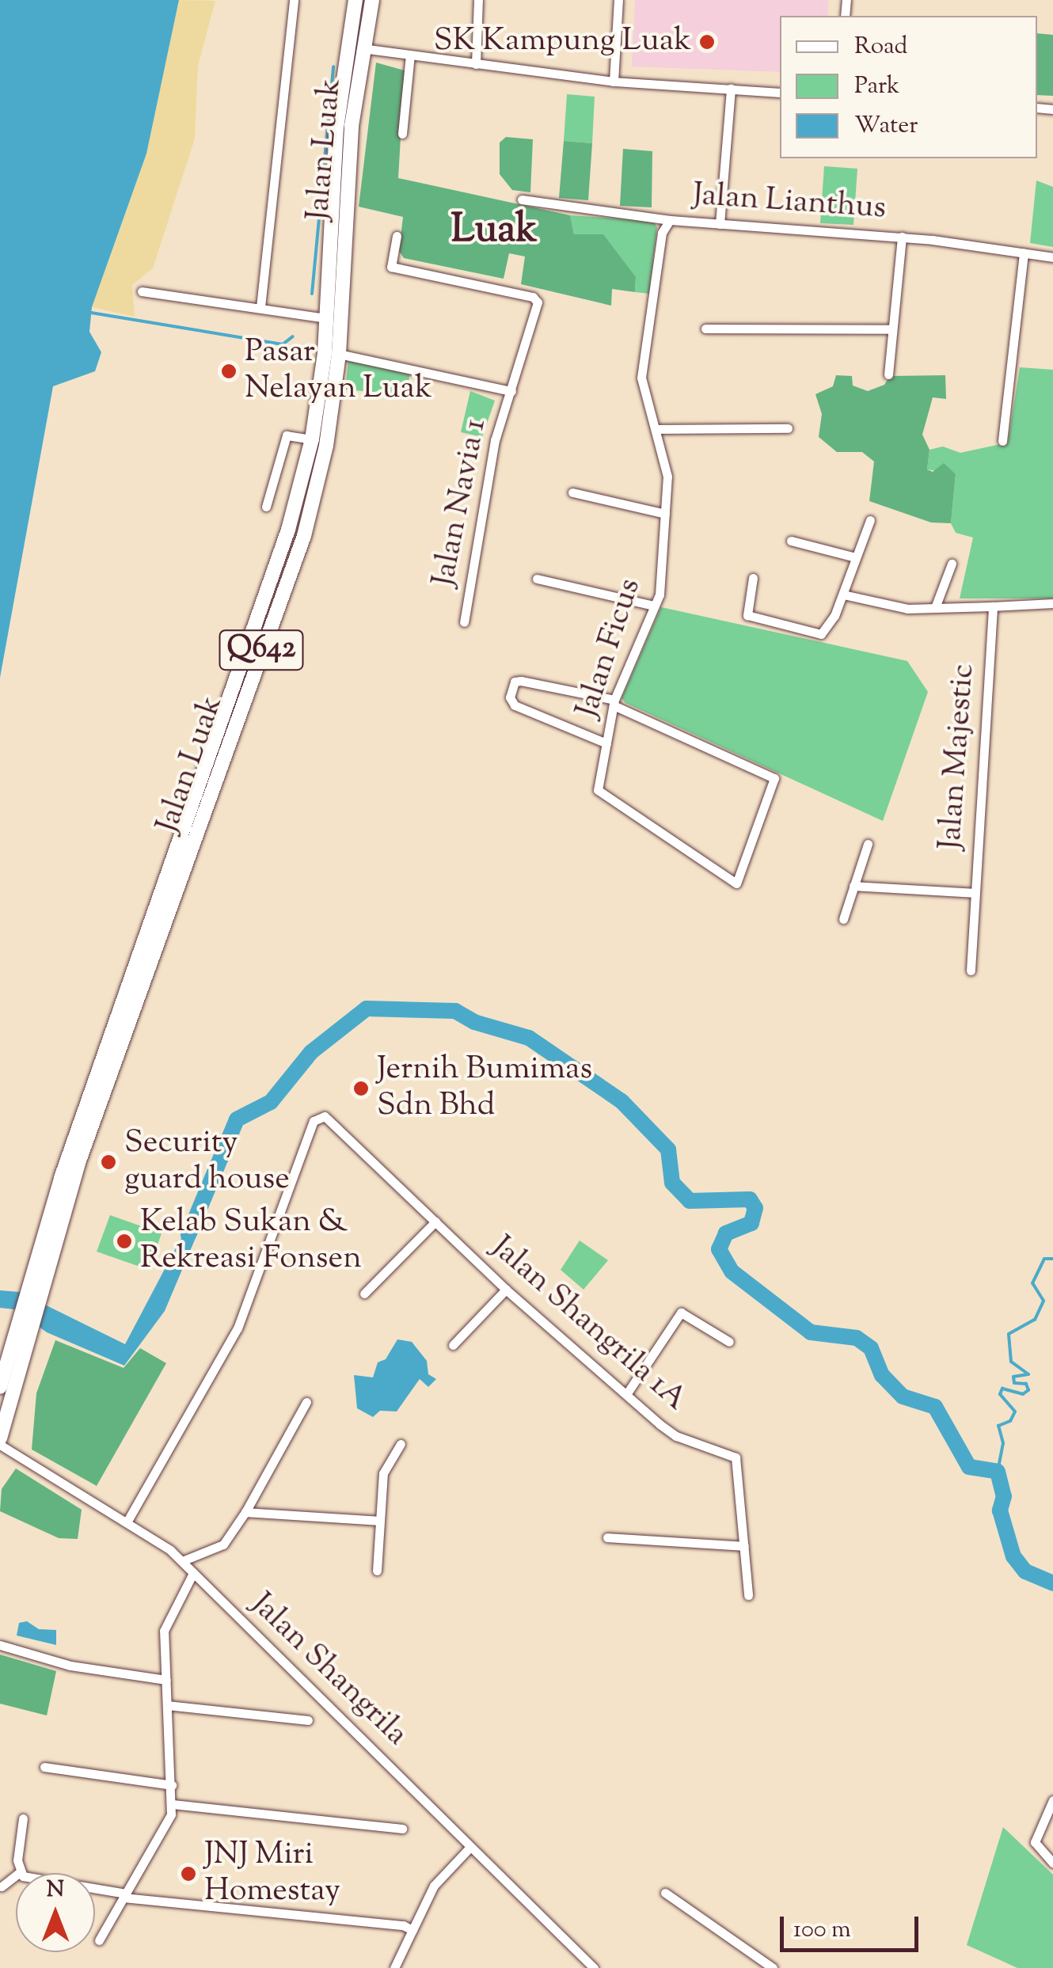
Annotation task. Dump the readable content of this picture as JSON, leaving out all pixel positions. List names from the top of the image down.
{
  "streets": {
    "main road": ["Jalan Luak", "Q642"],
    "street": [
      "Jalan Lianthus",
      "Jalan Navia 1",
      "Jalan Ficus",
      "Jalan Majestic",
      "Jalan Shangrila 1A",
      "Jalan Shangrila"
    ]
  },
  "crossings": [
    ["Jalan Lianthus", "Jalan Ficus"],
    ["Jalan Shangrila 1A", "Jalan Shangrila"]
  ],
  "districts": ["Luak"],
  "places": [
    "SK Kampung Luak",
    "Pasar Nelayan Luak",
    "Jernih Bumimas Sdn Bhd",
    "Security guard house",
    "Kelab Sukan & Rekreasi Fonsen",
    "JNJ Miri Homestay"
  ],
  "legend": ["Road", "Park", "Water"],
  "scale_bar": "100 m",
  "north": "top"
}
